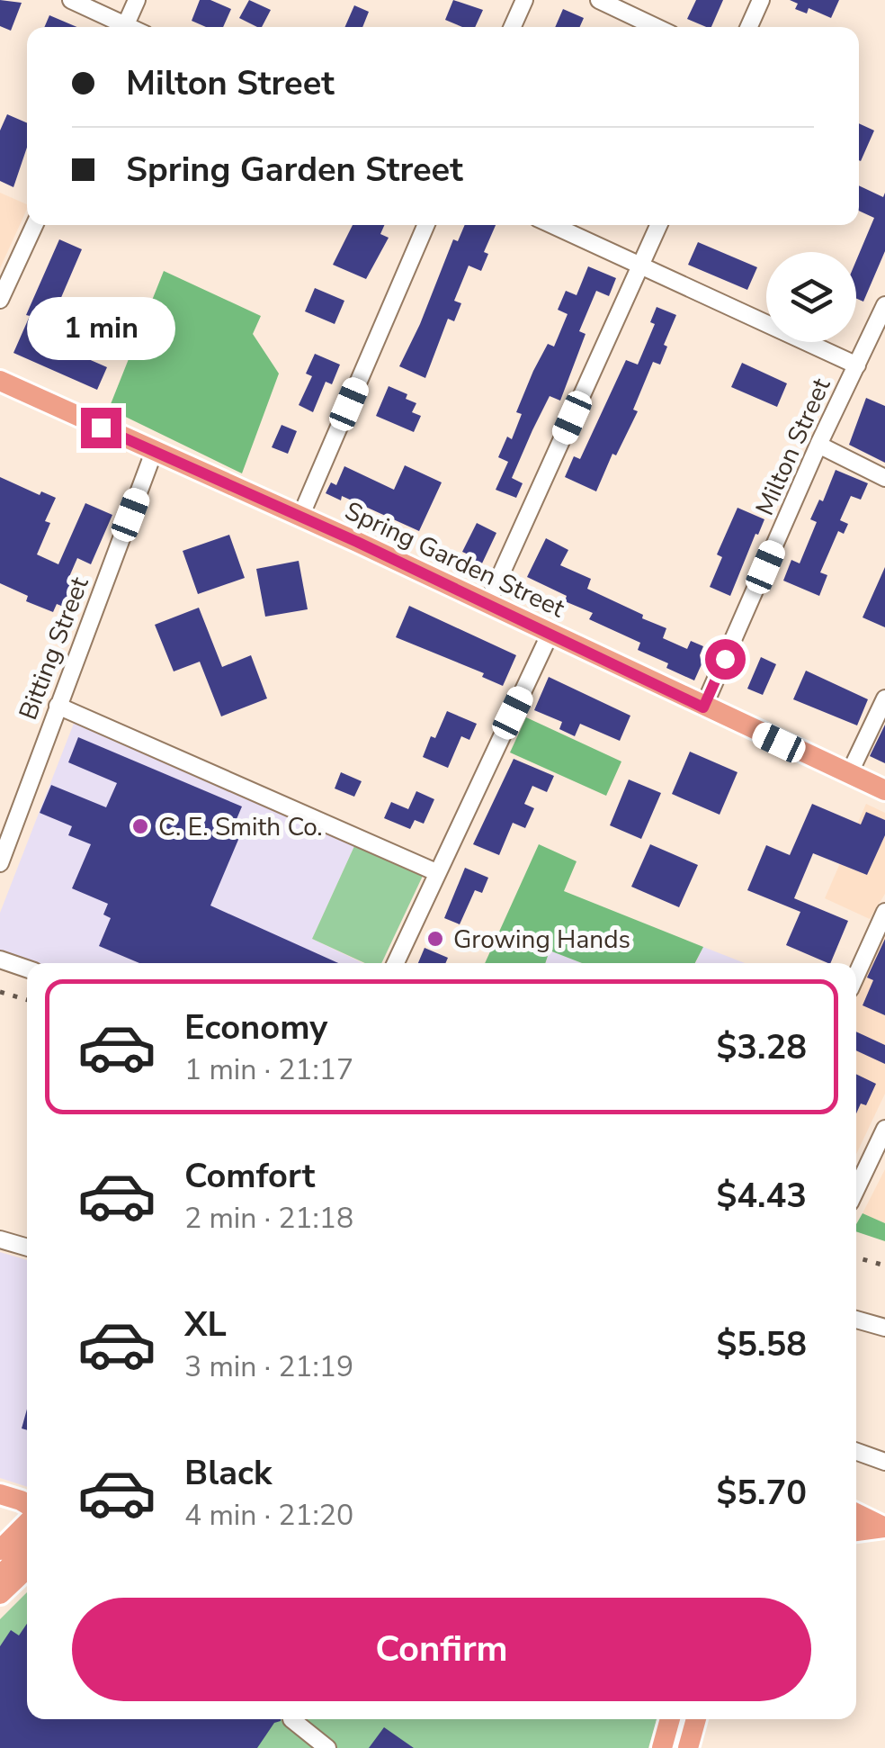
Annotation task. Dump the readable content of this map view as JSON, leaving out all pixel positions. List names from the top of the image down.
{
  "streets": {
    "main road": ["Spring Garden Street"],
    "street": ["Milton Street", "Bitting Street"]
  },
  "crossings": [
    ["Milton Street", "Spring Garden Street"],
    ["Spring Garden Street", "Bitting Street"]
  ],
  "places": ["C. E. Smith Co.", "Growing Hands"],
  "page": {
    "banner": ["Milton Street", "Spring Garden Street"],
    "bubble": "1 min",
    "list": [
      {
        "name": "Economy",
        "note": "1 min · 21:17",
        "value": "$3.28"
      },
      {
        "name": "Comfort",
        "note": "2 min · 21:18",
        "value": "$4.43"
      },
      {
        "name": "XL",
        "note": "3 min · 21:19",
        "value": "$5.58"
      },
      {
        "name": "Black",
        "note": "4 min · 21:20",
        "value": "$5.70"
      }
    ],
    "buttons": "Confirm"
  }
}
